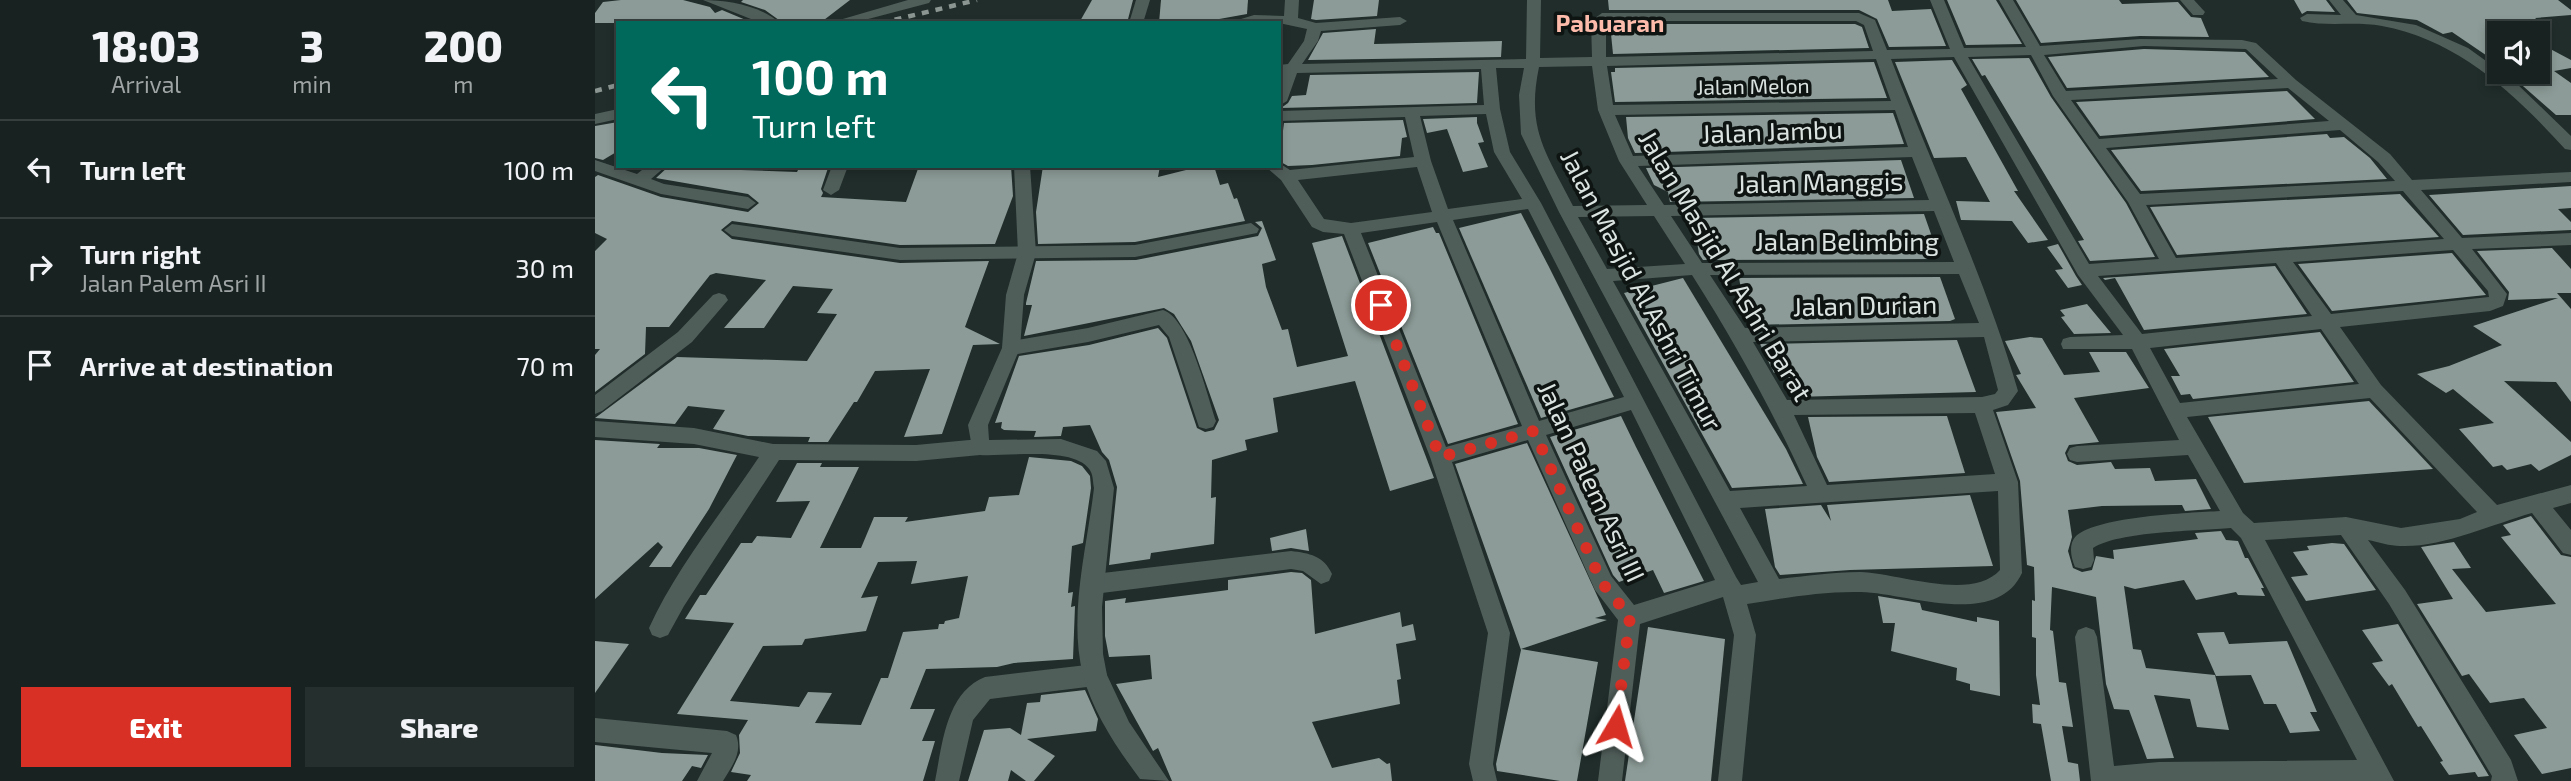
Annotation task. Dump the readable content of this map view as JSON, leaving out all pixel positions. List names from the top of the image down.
{
  "streets": {
    "street": [
      "Jalan Melon",
      "Jalan Jambu",
      "Jalan Manggis",
      "Jalan Belimbing",
      "Jalan Masjid Al Ashri Barat",
      "Jalan Masjid Al Ashri Timur",
      "Jalan Durian",
      "Jalan Palem Asri III"
    ]
  },
  "crossings": [
    ["Jalan Melon", "Jalan Masjid Al Ashri Barat"],
    ["Jalan Jambu", "Jalan Masjid Al Ashri Barat"],
    ["Jalan Manggis", "Jalan Masjid Al Ashri Barat"],
    ["Jalan Manggis", "Jalan Masjid Al Ashri Timur"],
    ["Jalan Belimbing", "Jalan Masjid Al Ashri Barat"],
    ["Jalan Belimbing", "Jalan Masjid Al Ashri Timur"],
    ["Jalan Masjid Al Ashri Barat", "Jalan Durian"]
  ],
  "districts": ["Pabuaran"],
  "page": {
    "eta": [
      "18:03",
      "Arrival",
      "3",
      "min",
      "200",
      "m"
    ],
    "turn": ["100 m", "Turn left"],
    "list": [
      {
        "name": "Turn left",
        "value": "100 m"
      },
      {
        "name": "Turn right",
        "note": "Jalan Palem Asri II",
        "value": "30 m"
      },
      {
        "name": "Arrive at destination",
        "value": "70 m"
      }
    ],
    "buttons": ["Exit", "Share"]
  }
}
